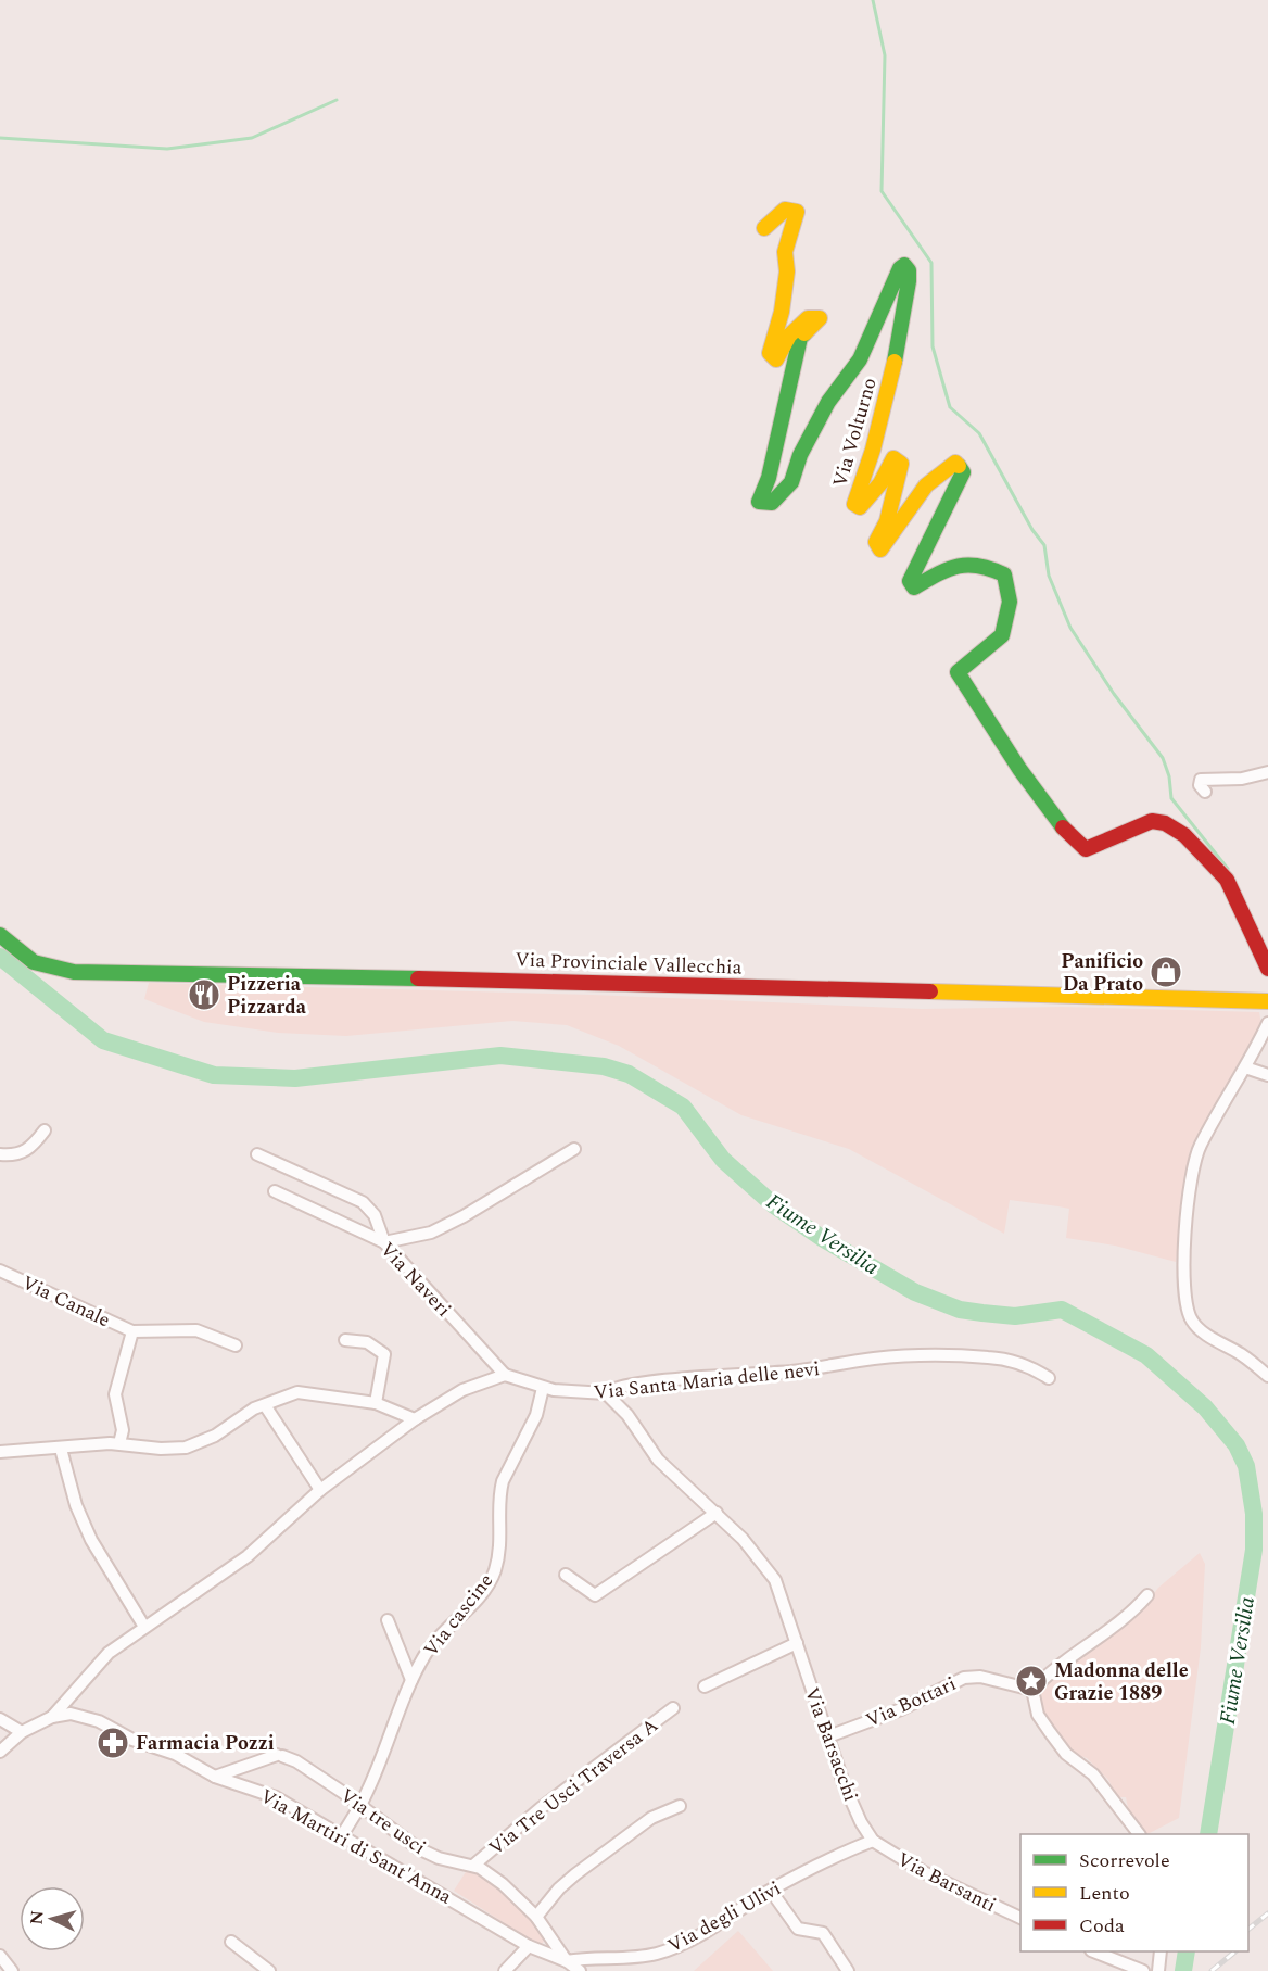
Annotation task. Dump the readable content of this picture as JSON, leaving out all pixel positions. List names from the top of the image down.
{
  "streets": {
    "street": [
      "Via Volturno",
      "Via Provinciale Vallecchia",
      "Via Naveri",
      "Via Canale",
      "Via Santa Maria delle nevi",
      "Via cascine",
      "Via Bottari",
      "Via Barsacchi",
      "Via Tre Usci Traversa A",
      "Via tre usci",
      "Via Martiri di Sant'Anna",
      "Via Barsanti",
      "Via degli Ulivi"
    ]
  },
  "crossings": [
    ["Via Naveri", "Via Santa Maria delle nevi"],
    ["Via Santa Maria delle nevi", "Via cascine"],
    ["Via Santa Maria delle nevi", "Via Barsacchi"],
    ["Via cascine", "Via tre usci"],
    ["Via cascine", "Via Martiri di Sant'Anna"],
    ["Via Bottari", "Via Barsacchi"],
    ["Via Barsacchi", "Via Barsanti"],
    ["Via Barsacchi", "Via degli Ulivi"],
    ["Via Tre Usci Traversa A", "Via tre usci"],
    ["Via tre usci", "Via Martiri di Sant'Anna"],
    ["Via tre usci", "Via degli Ulivi"],
    ["Via Martiri di Sant'Anna", "Via degli Ulivi"],
    ["Via Barsanti", "Via degli Ulivi"]
  ],
  "water": ["Fiume Versilia"],
  "places": {
    "shop": ["Panificio Da Prato"],
    "restaurant": ["Pizzeria Pizzarda"],
    "place": ["Madonna delle Grazie 1889"],
    "pharmacy": ["Farmacia Pozzi"]
  },
  "legend": ["Scorrevole", "Lento", "Coda"],
  "north": "left"
}
